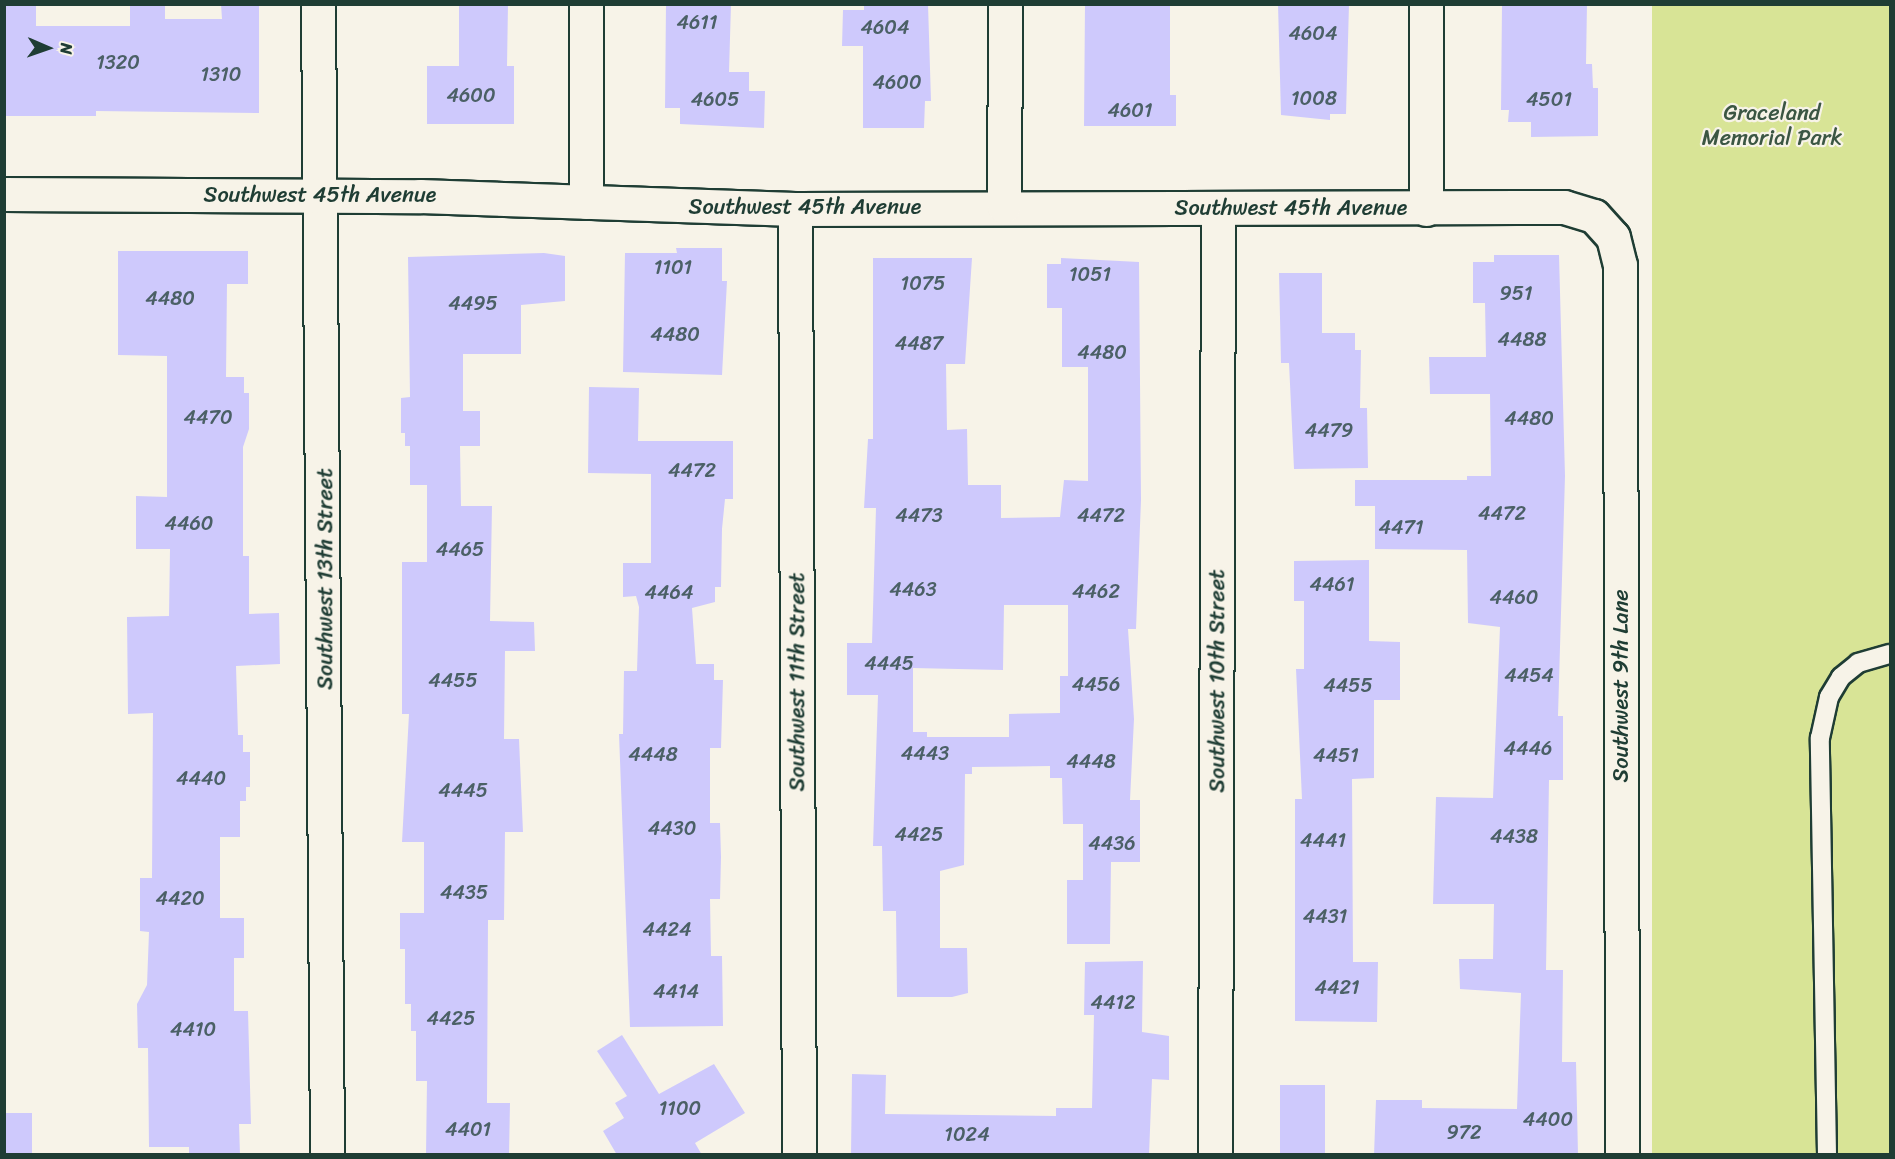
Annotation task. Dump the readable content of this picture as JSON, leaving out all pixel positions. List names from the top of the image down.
{
  "streets": {
    "street": [
      "Southwest 45th Avenue",
      "Southwest 13th Street",
      "Southwest 10th Street",
      "Southwest 11th Street",
      "Southwest 9th Lane"
    ]
  },
  "crossings": [
    ["Southwest 45th Avenue", "Southwest 13th Street"],
    ["Southwest 45th Avenue", "Southwest 10th Street"],
    ["Southwest 45th Avenue", "Southwest 11th Street"],
    ["Southwest 45th Avenue", "Southwest 9th Lane"]
  ],
  "parks": ["Graceland Memorial Park"],
  "house_numbers": [
    "4611",
    "4604",
    "4604",
    "1320",
    "1310",
    "4600",
    "4600",
    "1008",
    "4605",
    "4501",
    "4601",
    "1101",
    "1051",
    "1075",
    "951",
    "4480",
    "4495",
    "4480",
    "4488",
    "4487",
    "4480",
    "4470",
    "4480",
    "4479",
    "4472",
    "4472",
    "4473",
    "4472",
    "4460",
    "4471",
    "4465",
    "4461",
    "4463",
    "4462",
    "4464",
    "4460",
    "4445",
    "4454",
    "4455",
    "4456",
    "4455",
    "4446",
    "4443",
    "4448",
    "4451",
    "4448",
    "4440",
    "4445",
    "4430",
    "4425",
    "4438",
    "4441",
    "4436",
    "4435",
    "4420",
    "4431",
    "4424",
    "4421",
    "4414",
    "4412",
    "4425",
    "4410",
    "1100",
    "4400",
    "4401",
    "972",
    "1024"
  ],
  "north": "right"
}
